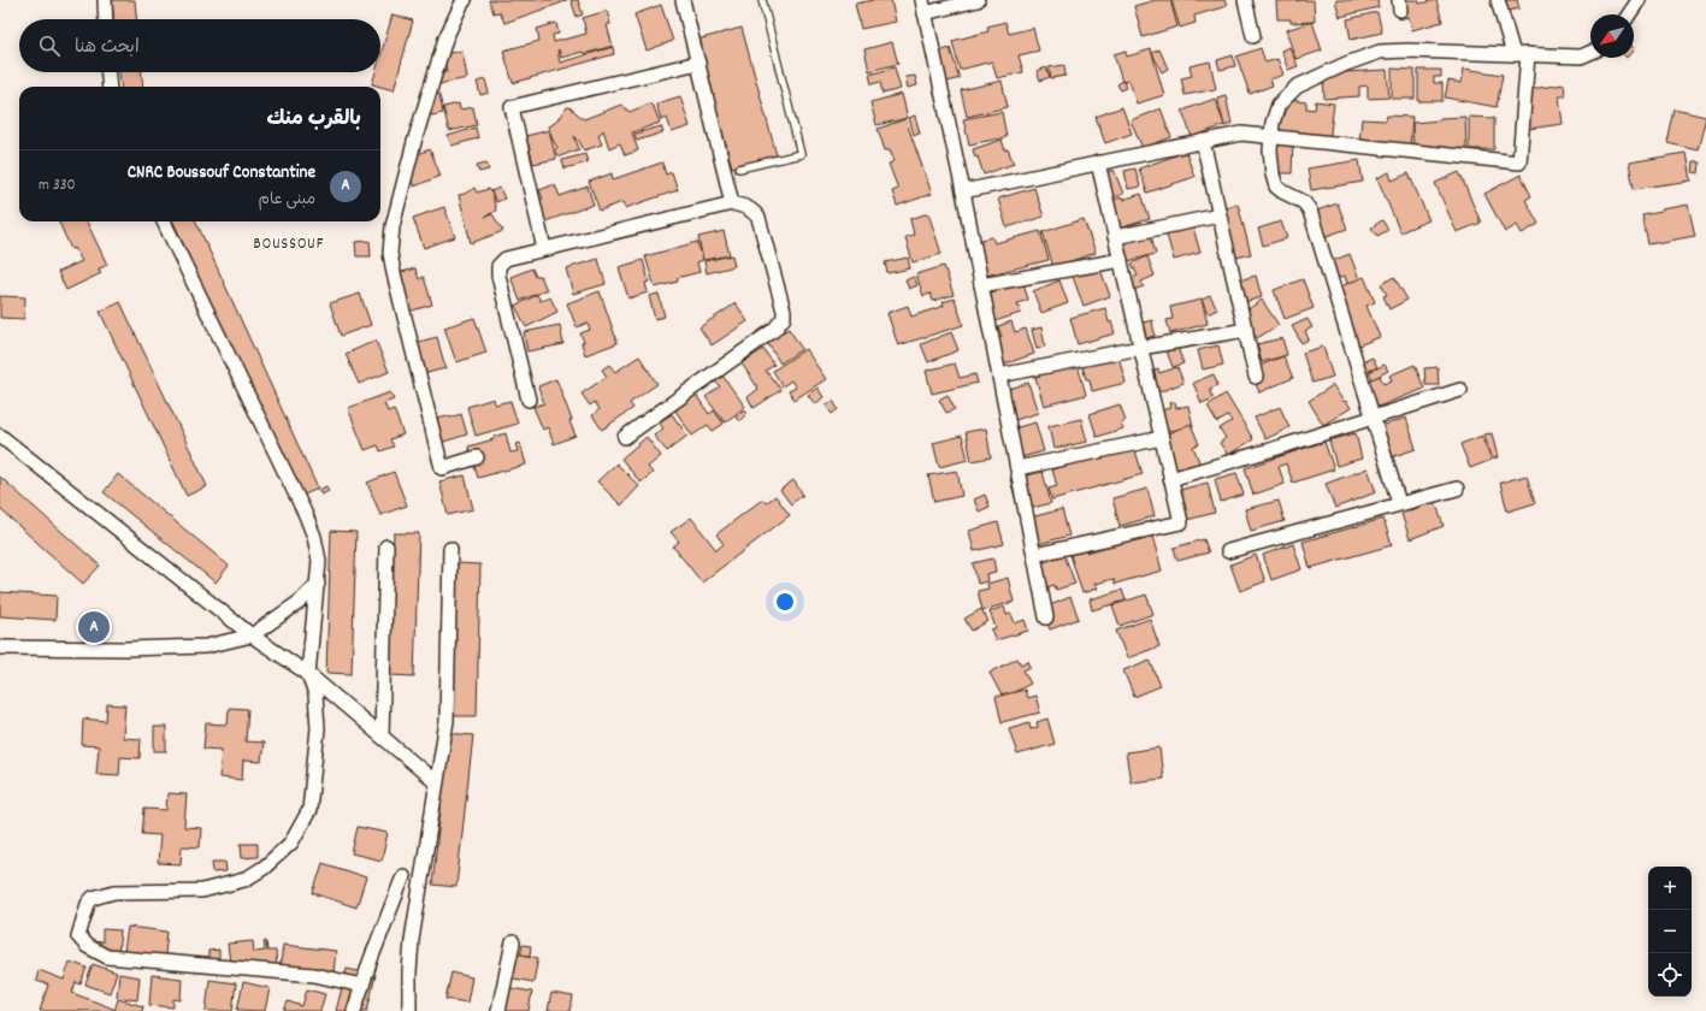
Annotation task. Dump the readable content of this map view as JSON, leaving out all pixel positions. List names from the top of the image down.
{
  "districts": ["BOUSSOUF"],
  "north": "bottom left",
  "page": {
    "search": "ابحث هنا",
    "heading": "بالقرب منك",
    "list": [
      {
        "mark": "A",
        "name": "CNRC Boussouf Constantine",
        "note": "مبنى عام",
        "value": "330 m"
      }
    ],
    "pins": "A",
    "map_buttons": ["+", "−"]
  }
}
